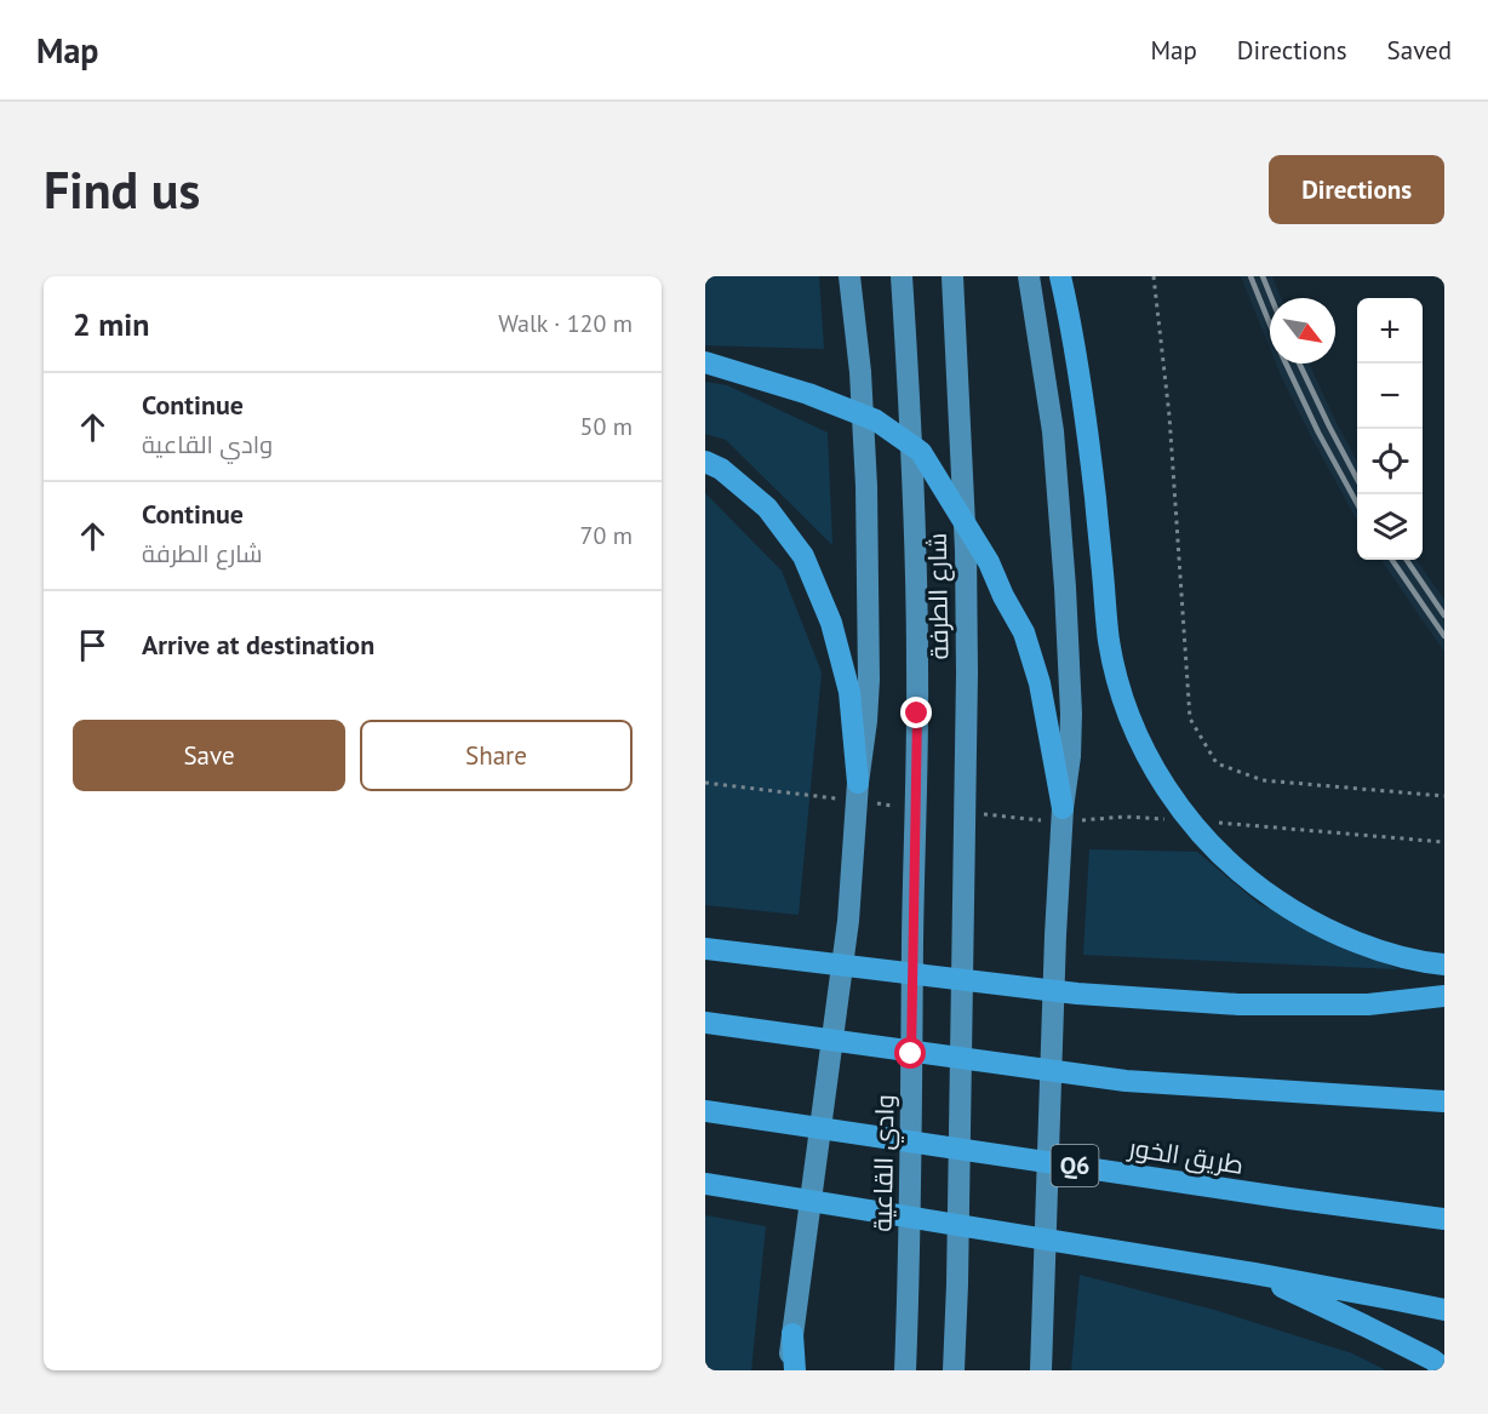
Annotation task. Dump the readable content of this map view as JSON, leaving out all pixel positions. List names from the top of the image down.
{
  "streets": {
    "highway": ["طريق الخور", "Q6"],
    "main road": ["شارع الطرفة", "وادي القاعية"]
  },
  "crossings": [
    ["شارع الطرفة", "وادي القاعية"]
  ],
  "north": "bottom right",
  "page": {
    "header": "Map",
    "nav": ["Map", "Directions", "Saved"],
    "buttons": [
      "Directions",
      ["Save", "Share"]
    ],
    "title": "Find us",
    "heading": ["2 min", "Walk · 120 m"],
    "map_buttons": ["+", "−"],
    "list": [
      ["Continue", "وادي القاعية", "50 m"],
      ["Continue", "شارع الطرفة", "70 m"],
      "Arrive at destination"
    ]
  }
}
